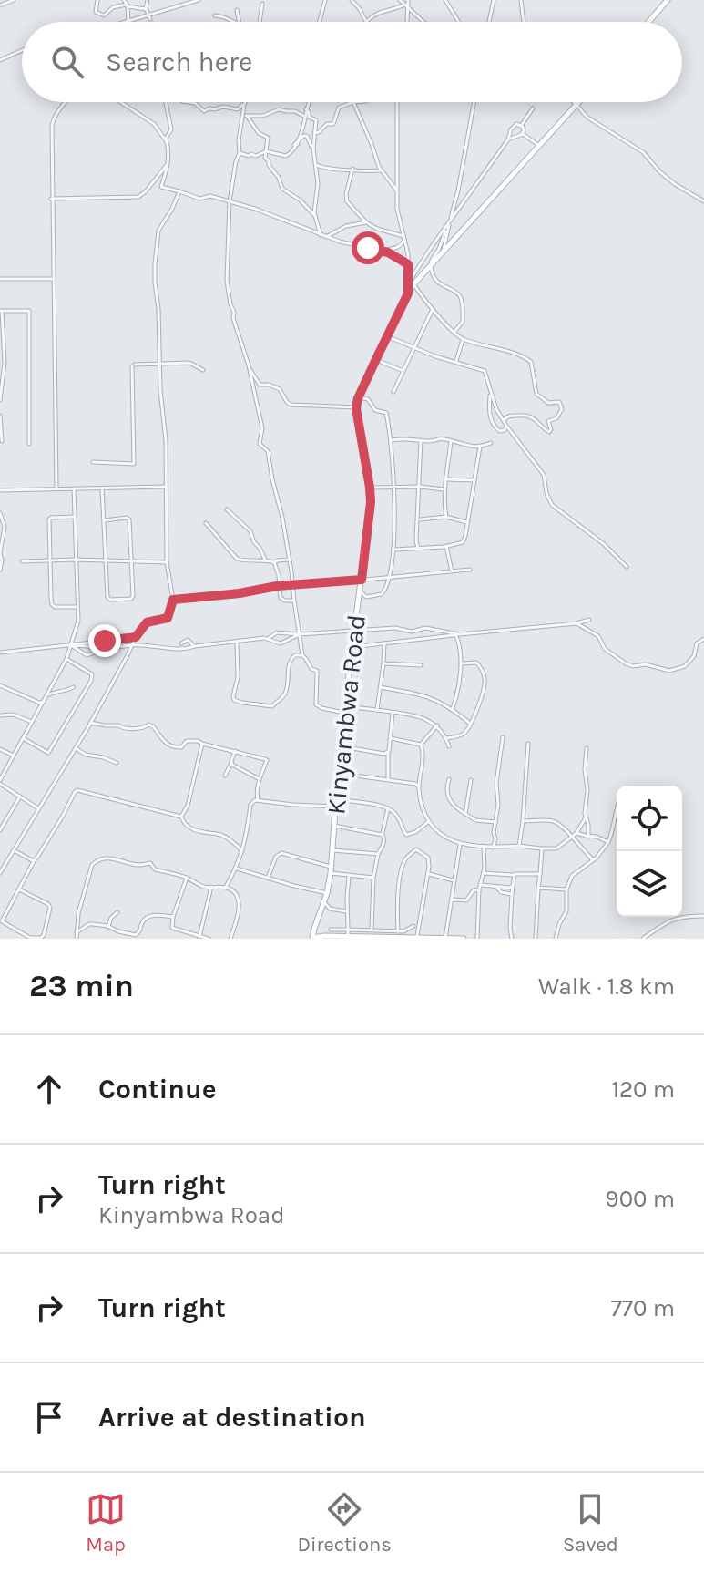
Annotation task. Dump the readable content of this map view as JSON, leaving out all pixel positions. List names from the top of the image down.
{
  "streets": {
    "street": ["Kinyambwa Road"]
  },
  "page": {
    "search": "Search here",
    "heading": ["23 min", "Walk · 1.8 km"],
    "list": [
      ["Continue", "120 m"],
      ["Turn right", "Kinyambwa Road", "900 m"],
      ["Turn right", "770 m"],
      "Arrive at destination"
    ],
    "nav": ["Map", "Directions", "Saved"]
  }
}
